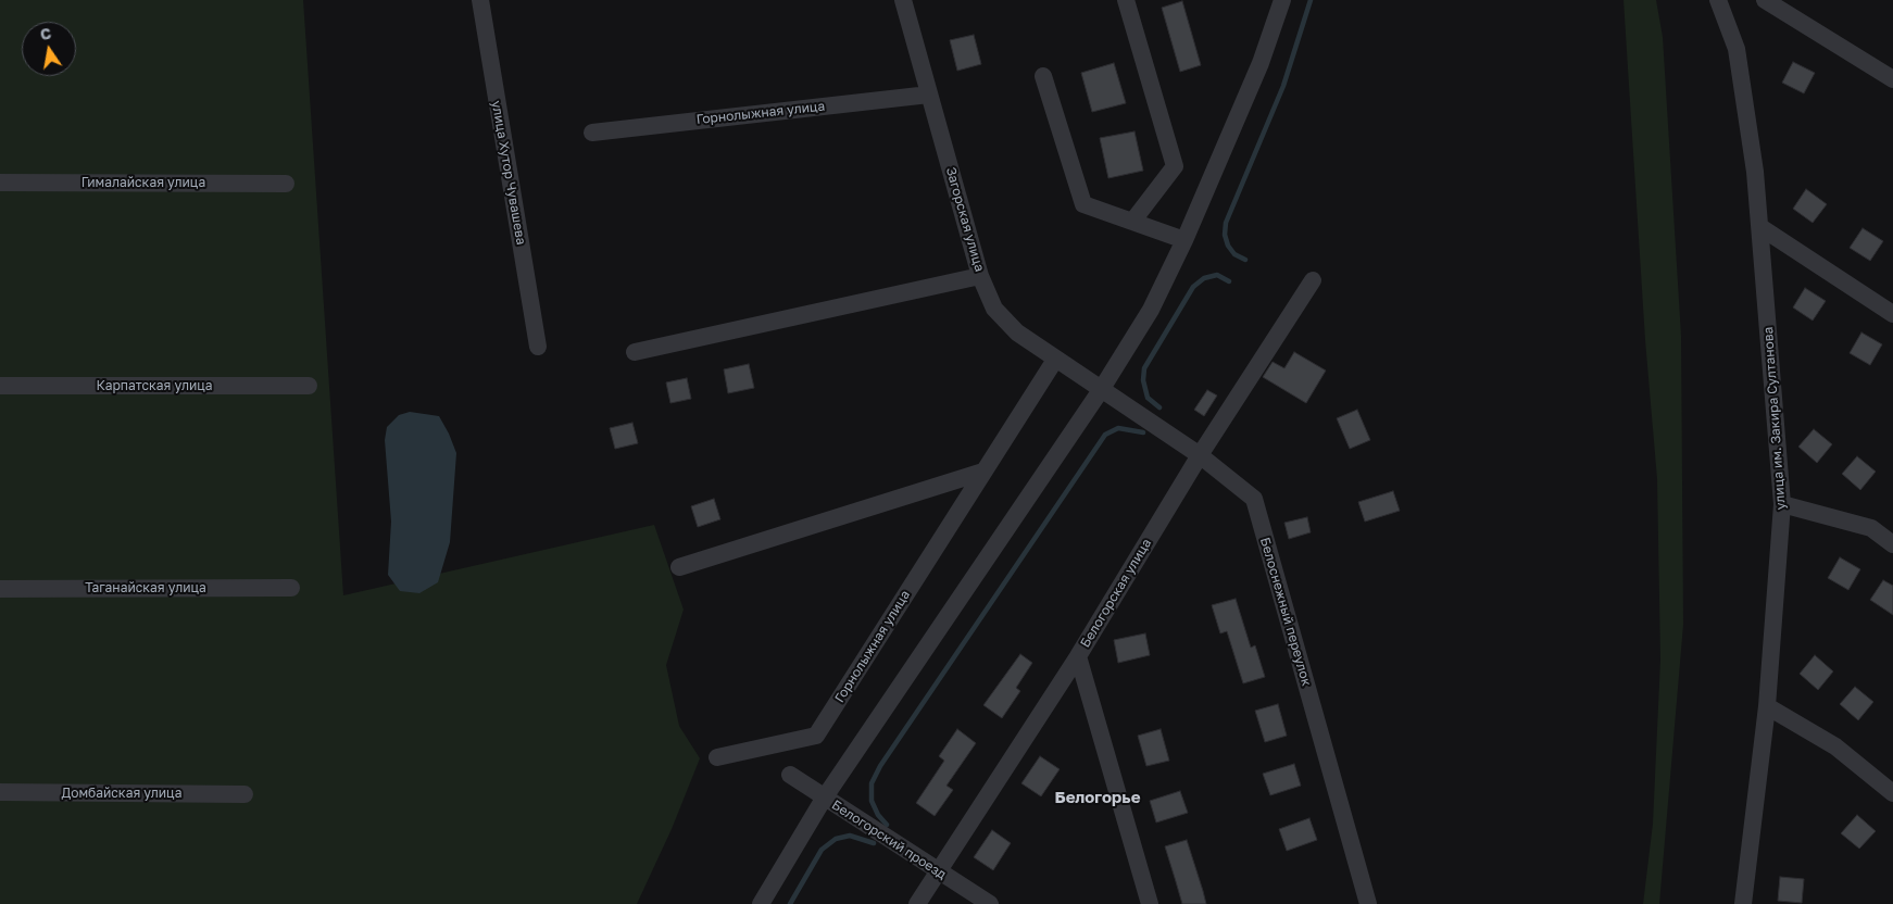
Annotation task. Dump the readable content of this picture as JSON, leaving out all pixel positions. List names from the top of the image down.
{
  "streets": {
    "street": [
      "Горнолыжная улица",
      "улица Хутор Чувашева",
      "Гималайская улица",
      "Загорская улица",
      "Карпатская улица",
      "улица им. Закира Султанова",
      "Таганайская улица",
      "Белогорская улица",
      "Белоснежный переулок",
      "Домбайская улица",
      "Белогорский проезд"
    ]
  },
  "crossings": [
    ["Горнолыжная улица", "Загорская улица"],
    ["Загорская улица", "Белоснежный переулок"],
    ["Белогорская улица", "Белоснежный переулок"],
    ["Белогорская улица", "Белогорский проезд"]
  ],
  "districts": ["Белогорье"],
  "north": "top"
}
